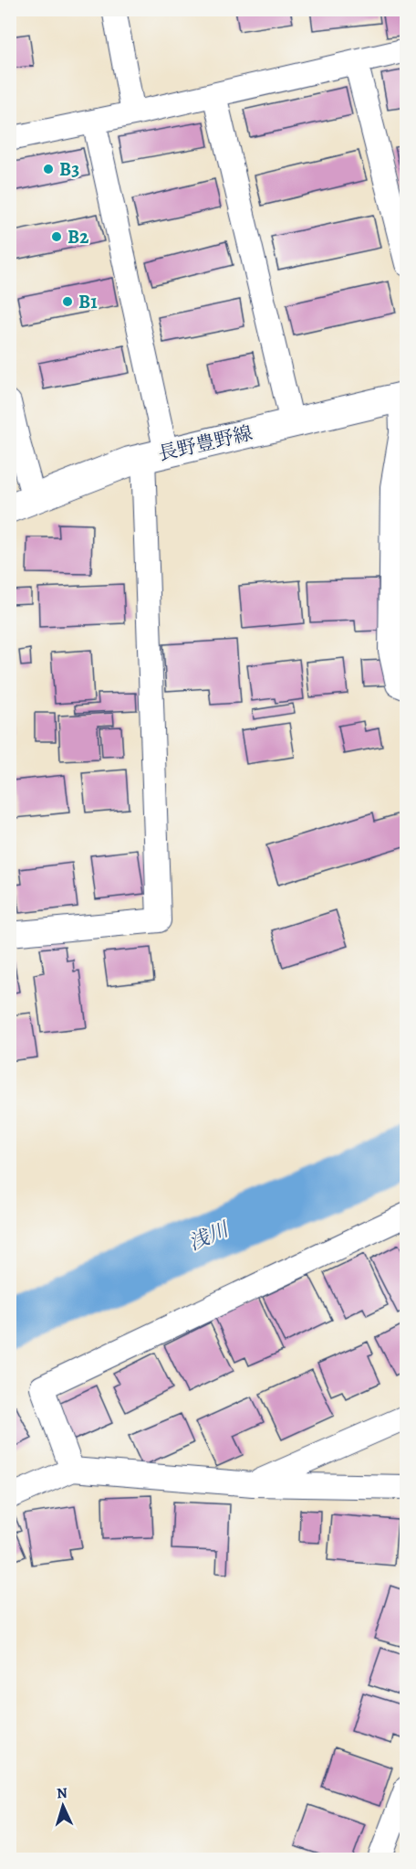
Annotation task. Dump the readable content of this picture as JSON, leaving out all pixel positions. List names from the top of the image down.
{
  "streets": {
    "street": ["長野豊野線"]
  },
  "water": ["浅川"],
  "places": ["B3", "B2", "B1"],
  "north": "top"
}
